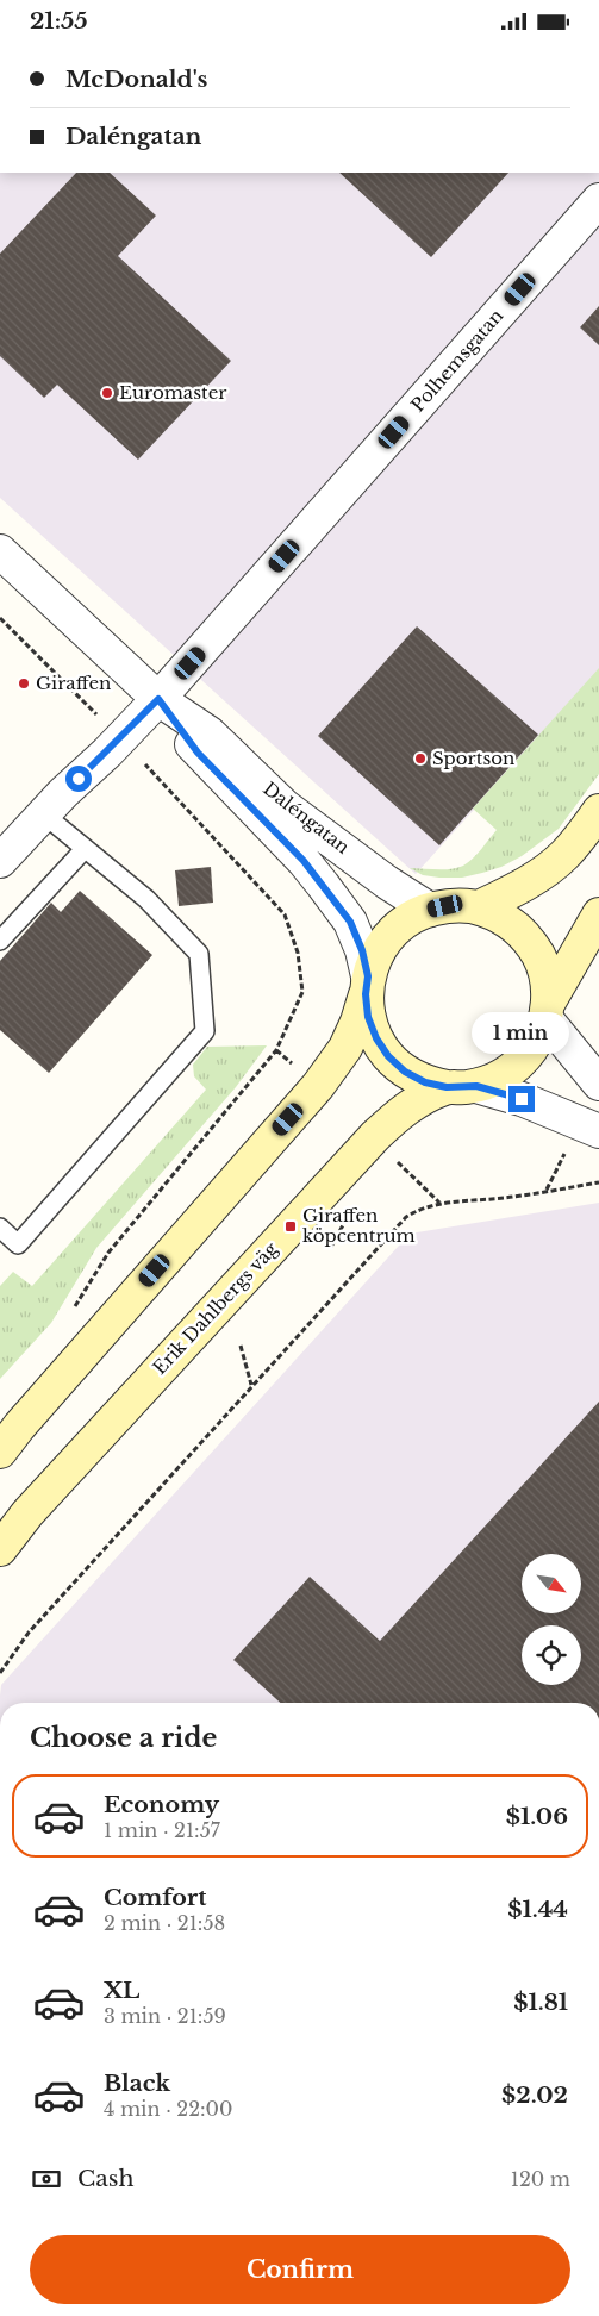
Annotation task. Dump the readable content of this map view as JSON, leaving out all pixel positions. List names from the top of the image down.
{
  "streets": {
    "main road": ["Erik Dahlbergs väg"],
    "street": ["Polhemsgatan", "Daléngatan"]
  },
  "crossings": [
    ["Polhemsgatan", "Daléngatan"],
    ["Daléngatan", "Erik Dahlbergs väg"]
  ],
  "places": {
    "other": ["Euromaster", "Giraffen", "Sportson"],
    "transit": ["Giraffen köpcentrum"]
  },
  "north": "bottom right",
  "page": {
    "status": "21:55",
    "banner": ["McDonald's", "Daléngatan"],
    "bubble": "1 min",
    "heading": "Choose a ride",
    "list": [
      {
        "name": "Economy",
        "note": "1 min · 21:57",
        "value": "$1.06"
      },
      {
        "name": "Comfort",
        "note": "2 min · 21:58",
        "value": "$1.44"
      },
      {
        "name": "XL",
        "note": "3 min · 21:59",
        "value": "$1.81"
      },
      {
        "name": "Black",
        "note": "4 min · 22:00",
        "value": "$2.02"
      }
    ],
    "pay": ["Cash", "120 m"],
    "buttons": "Confirm"
  }
}
